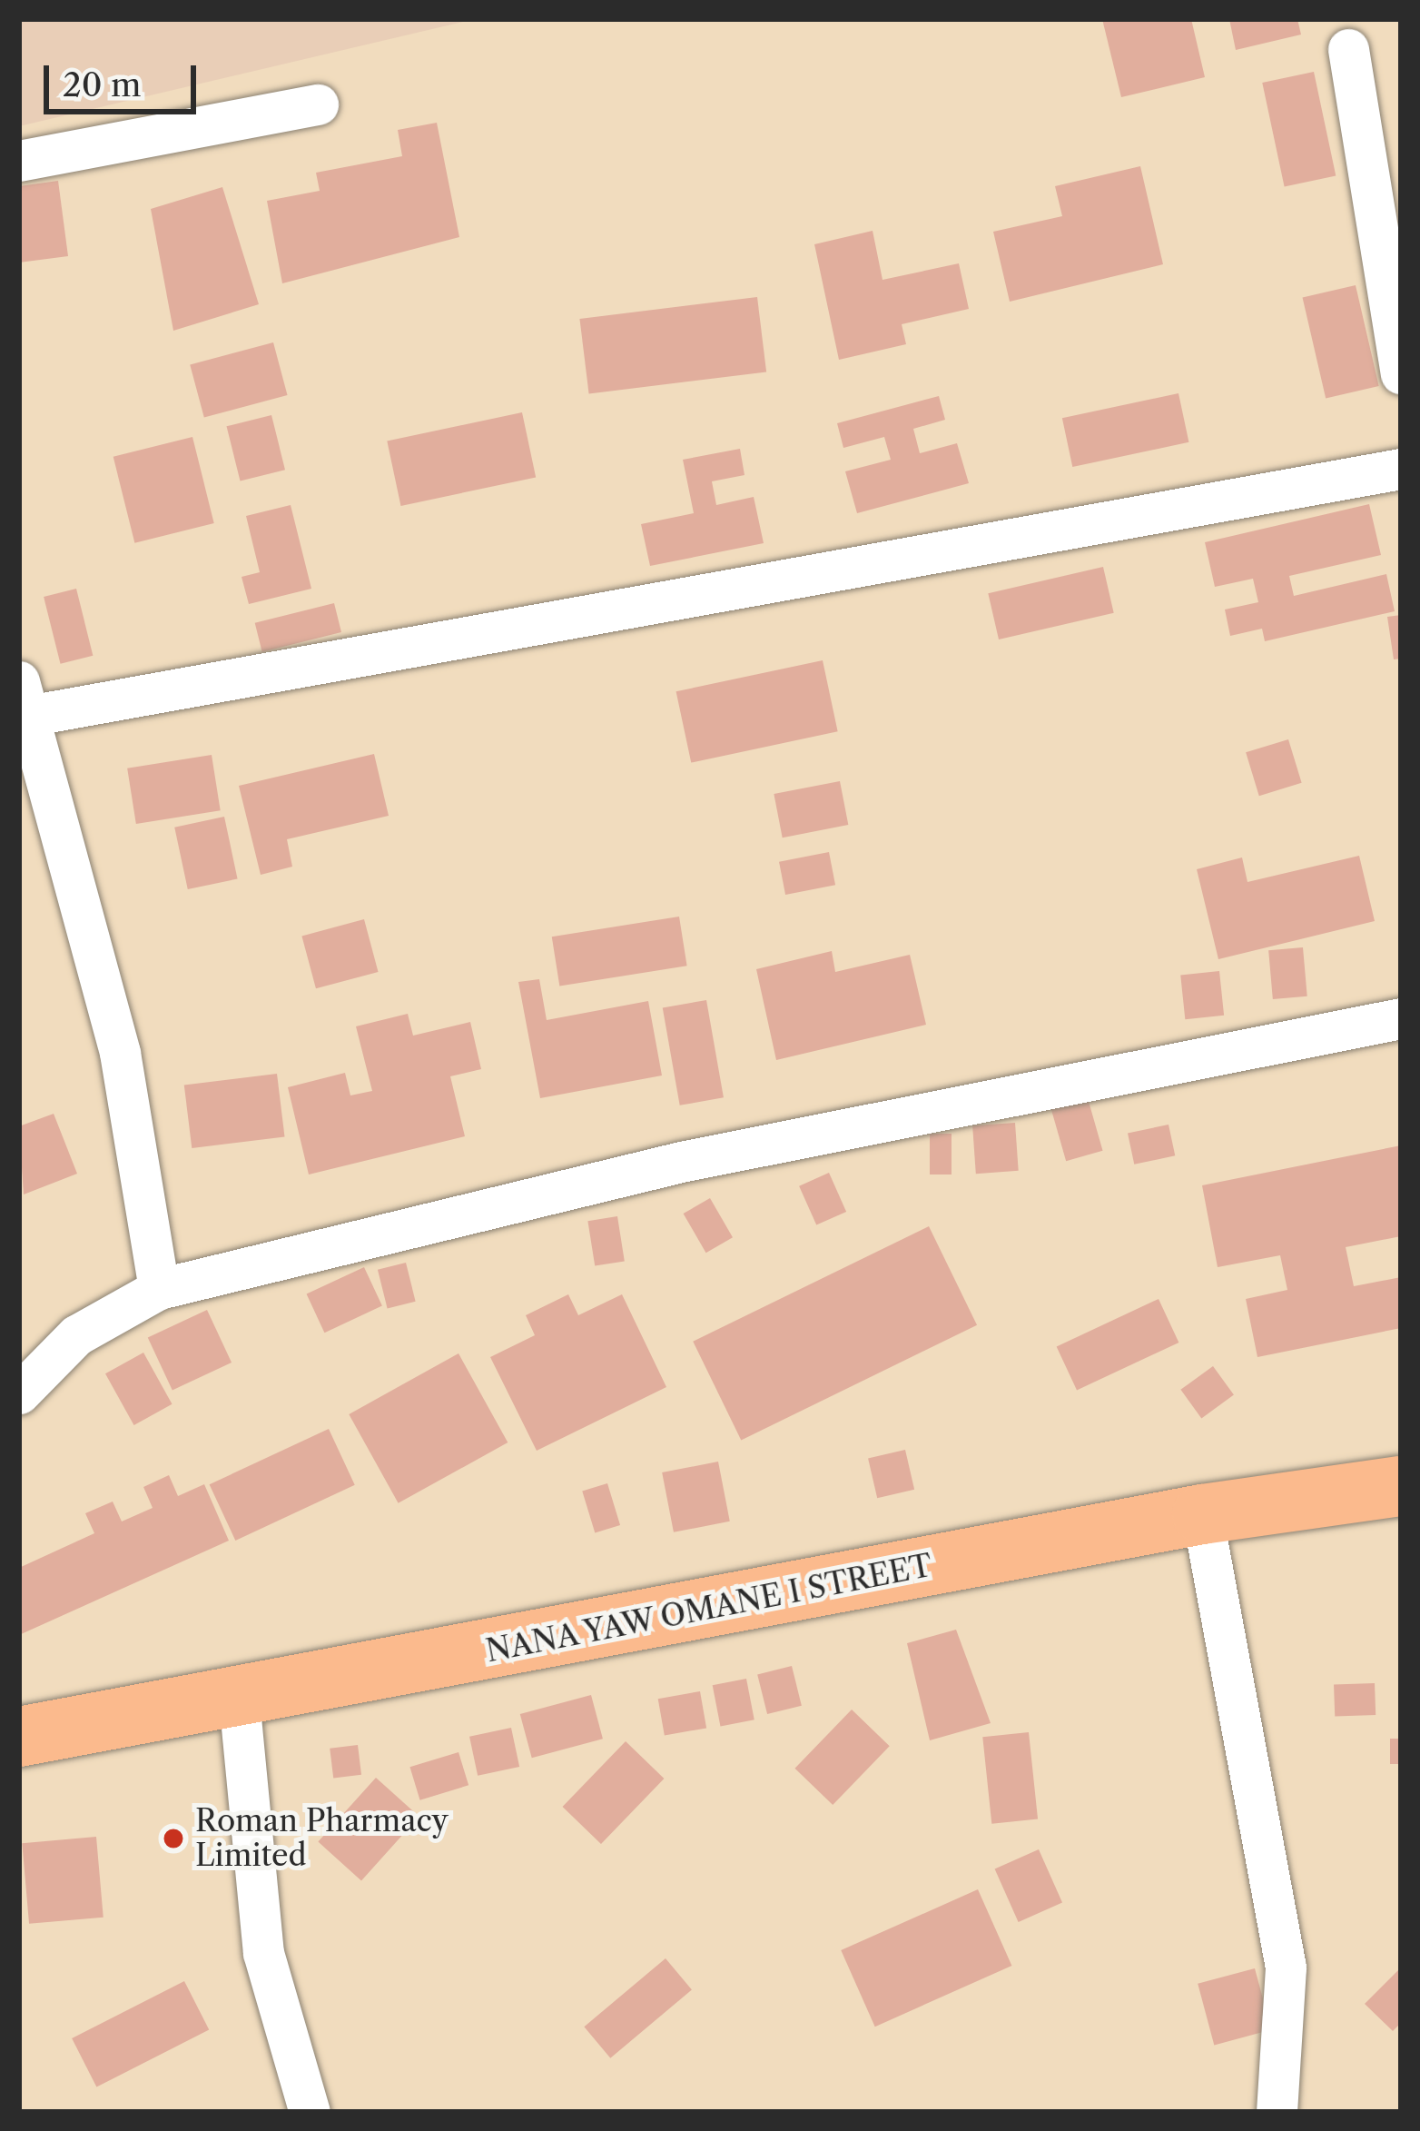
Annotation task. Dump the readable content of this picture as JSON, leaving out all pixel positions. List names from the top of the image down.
{
  "streets": {
    "main road": ["NANA YAW OMANE I STREET"]
  },
  "places": ["Roman Pharmacy Limited"],
  "scale_bar": "20 m"
}
